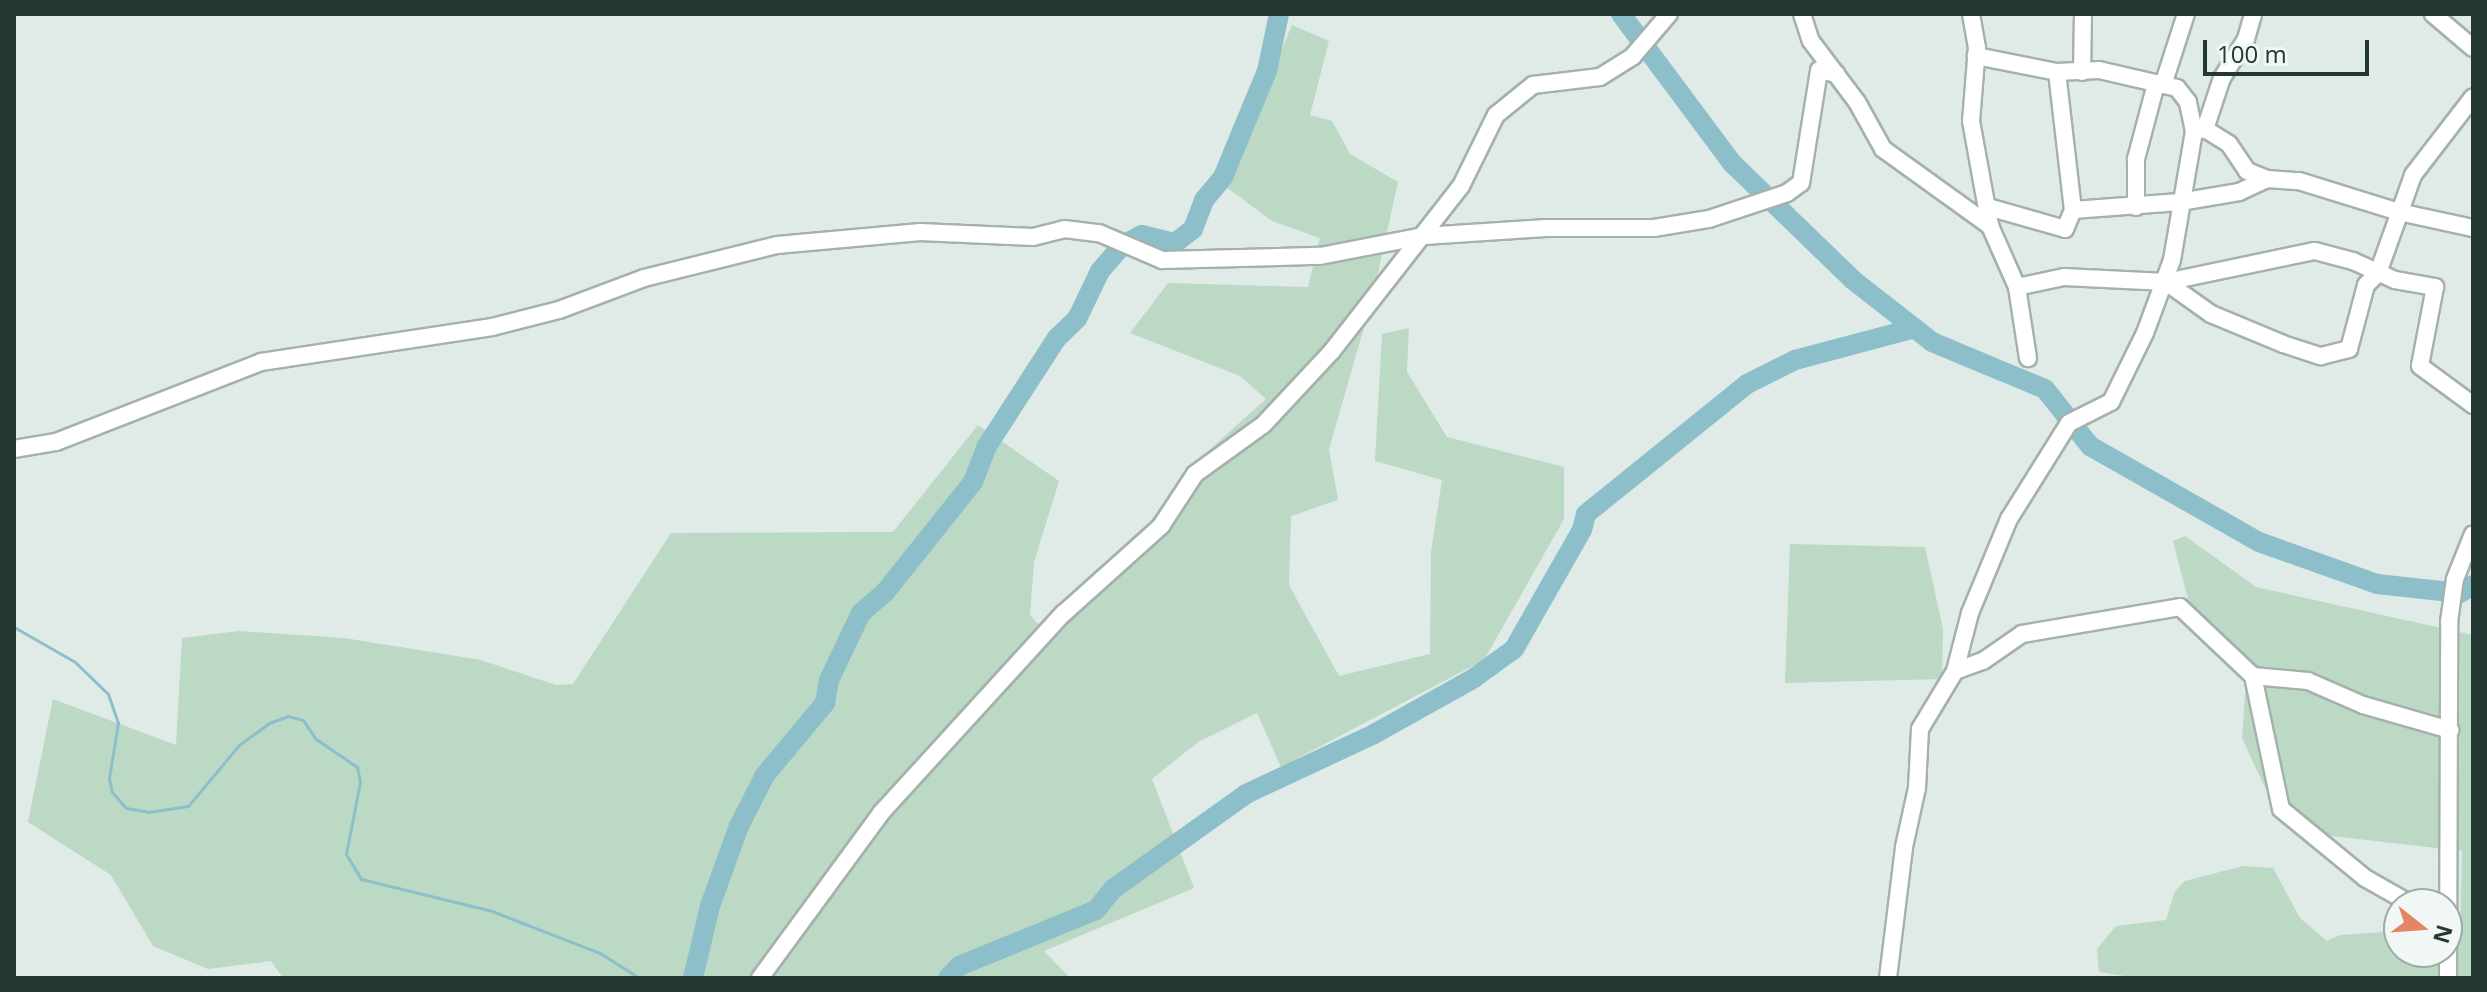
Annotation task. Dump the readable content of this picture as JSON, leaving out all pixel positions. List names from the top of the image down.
{
  "scale_bar": "100 m",
  "north": "right"
}
